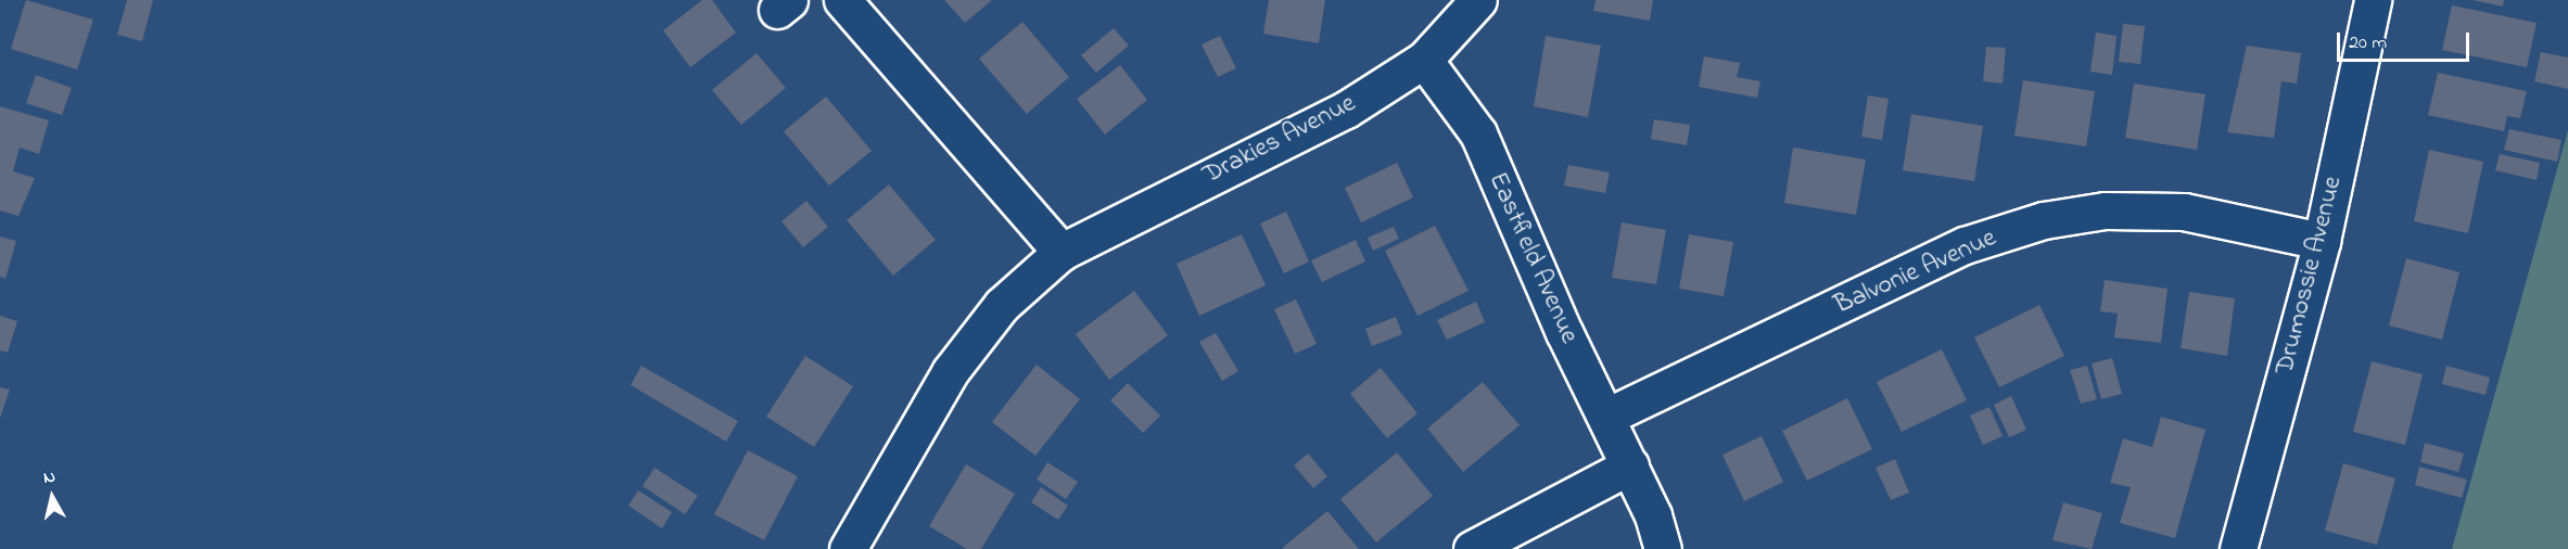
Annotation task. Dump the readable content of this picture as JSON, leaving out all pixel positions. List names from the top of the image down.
{
  "streets": {
    "street": [
      "Drakies Avenue",
      "Eastfield Avenue",
      "Balvonie Avenue",
      "Drumossie Avenue"
    ]
  },
  "crossings": [
    ["Drakies Avenue", "Eastfield Avenue"],
    ["Eastfield Avenue", "Balvonie Avenue"],
    ["Balvonie Avenue", "Drumossie Avenue"]
  ],
  "scale_bar": "20 m",
  "north": "top"
}
